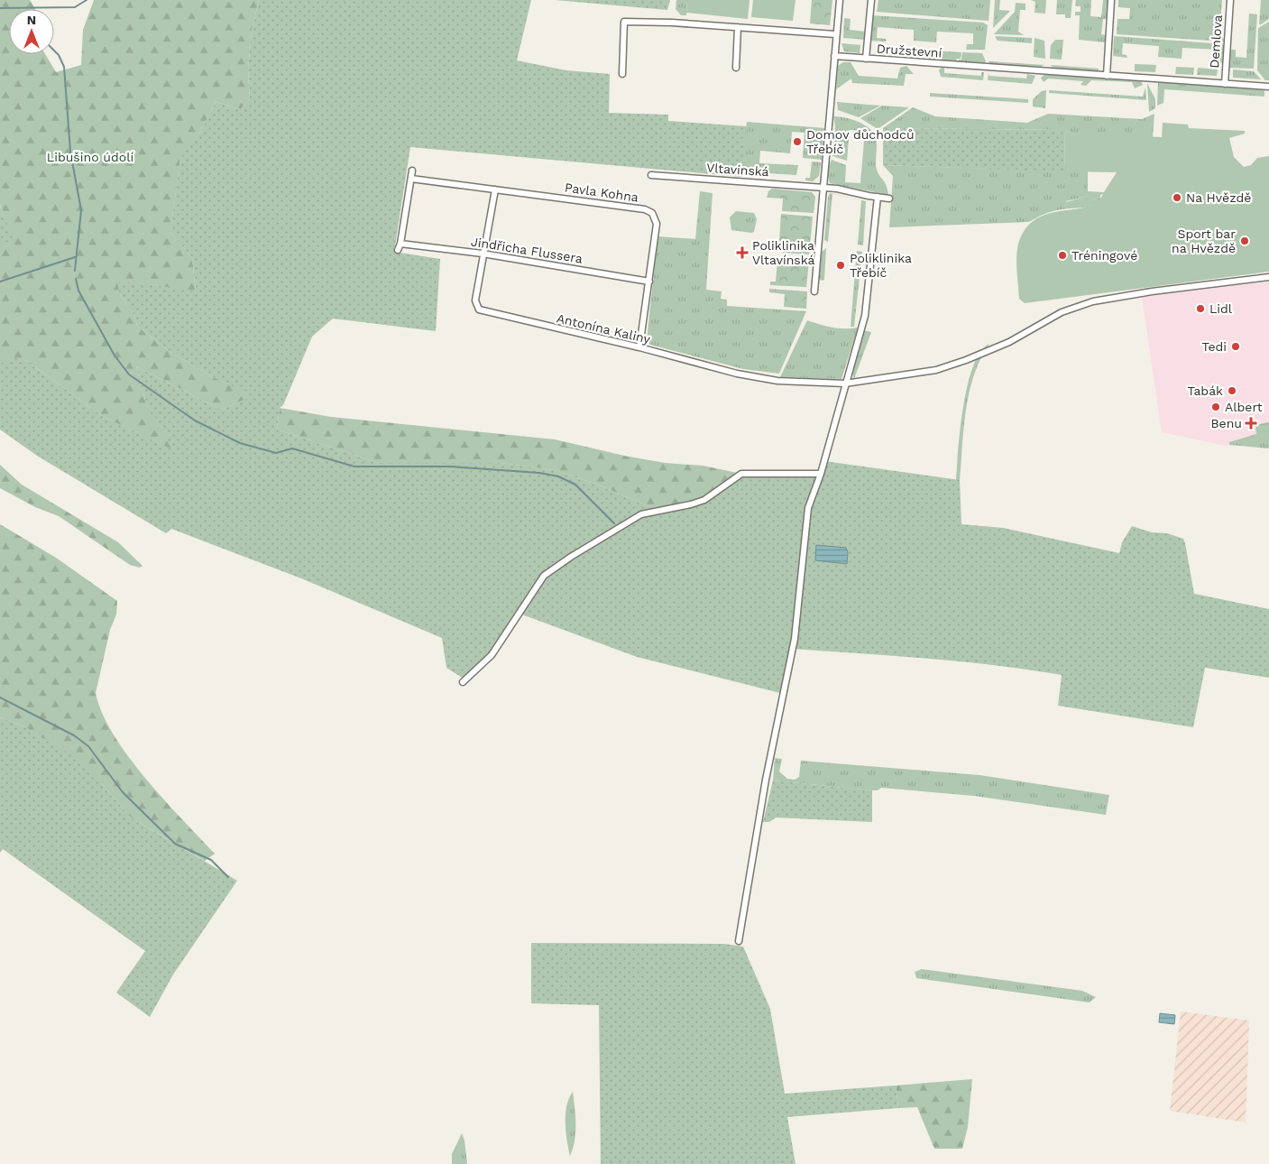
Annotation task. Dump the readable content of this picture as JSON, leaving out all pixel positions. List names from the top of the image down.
{
  "streets": {
    "street": [
      "Demlova",
      "Družstevní",
      "Vltavínská",
      "Pavla Kohna",
      "Jindřicha Flussera",
      "Antonína Kaliny"
    ]
  },
  "crossings": [
    ["Demlova", "Družstevní"],
    ["Pavla Kohna", "Jindřicha Flussera"],
    ["Pavla Kohna", "Antonína Kaliny"],
    ["Jindřicha Flussera", "Antonína Kaliny"]
  ],
  "parks": ["Libušino údolí"],
  "places": {
    "other": [
      "Domov důchodců Třebíč",
      "Na Hvězdě",
      "Sport bar na Hvězdě",
      "Tréningové",
      "Poliklinika Třebíč",
      "Lidl",
      "Tedi",
      "Tabák",
      "Albert"
    ],
    "health": ["Poliklinika Vltavínská", "Benu"]
  },
  "north": "top"
}
